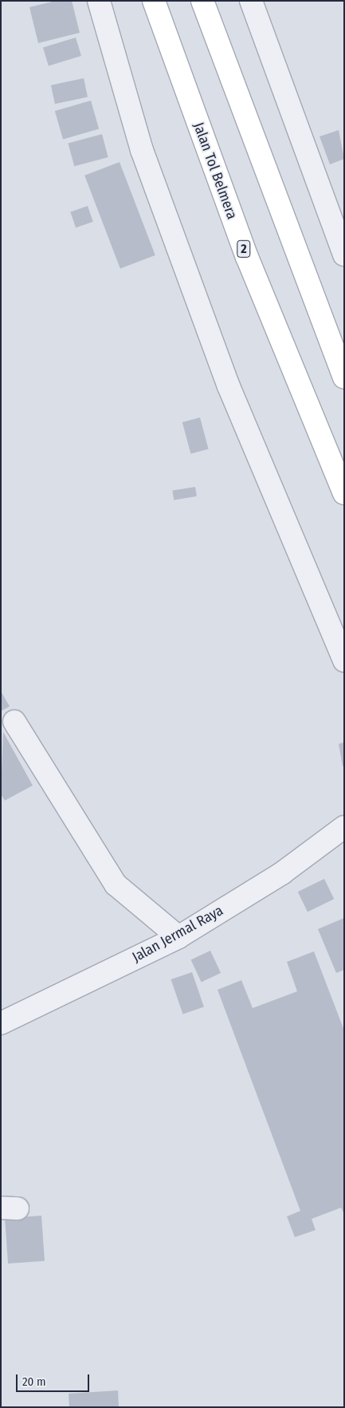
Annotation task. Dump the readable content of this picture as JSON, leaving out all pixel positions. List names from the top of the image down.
{
  "streets": {
    "highway": ["Jalan Tol Belmera", "2"],
    "street": ["Jalan Jermal Raya"]
  },
  "scale_bar": "20 m"
}
